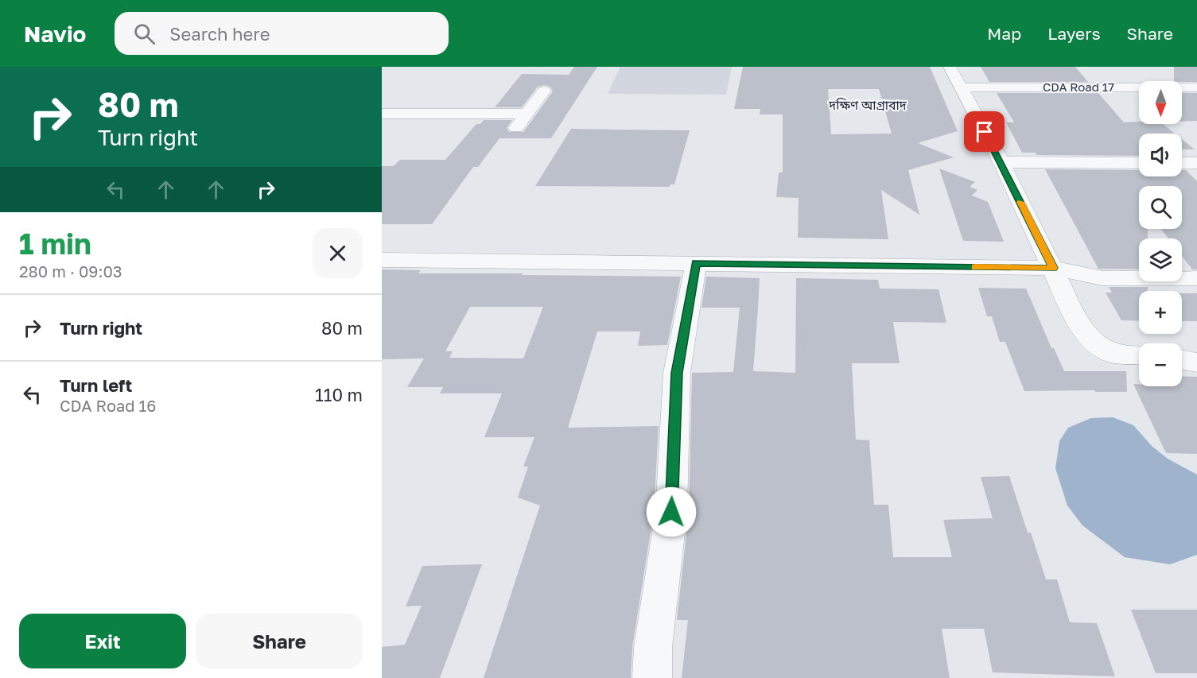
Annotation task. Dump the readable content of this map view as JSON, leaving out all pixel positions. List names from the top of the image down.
{
  "streets": {
    "street": ["CDA Road 17"]
  },
  "districts": ["দক্ষিণ আগ্রাবাদ"],
  "north": "bottom",
  "page": {
    "header": "Navio",
    "search": "Search here",
    "nav": ["Map", "Layers", "Share"],
    "turn": ["80 m", "Turn right"],
    "map_buttons": ["+", "−"],
    "heading": ["1 min", "280 m · 09:03"],
    "list": [
      {
        "name": "Turn right",
        "value": "80 m"
      },
      {
        "name": "Turn left",
        "note": "CDA Road 16",
        "value": "110 m"
      }
    ],
    "buttons": ["Exit", "Share"]
  }
}
